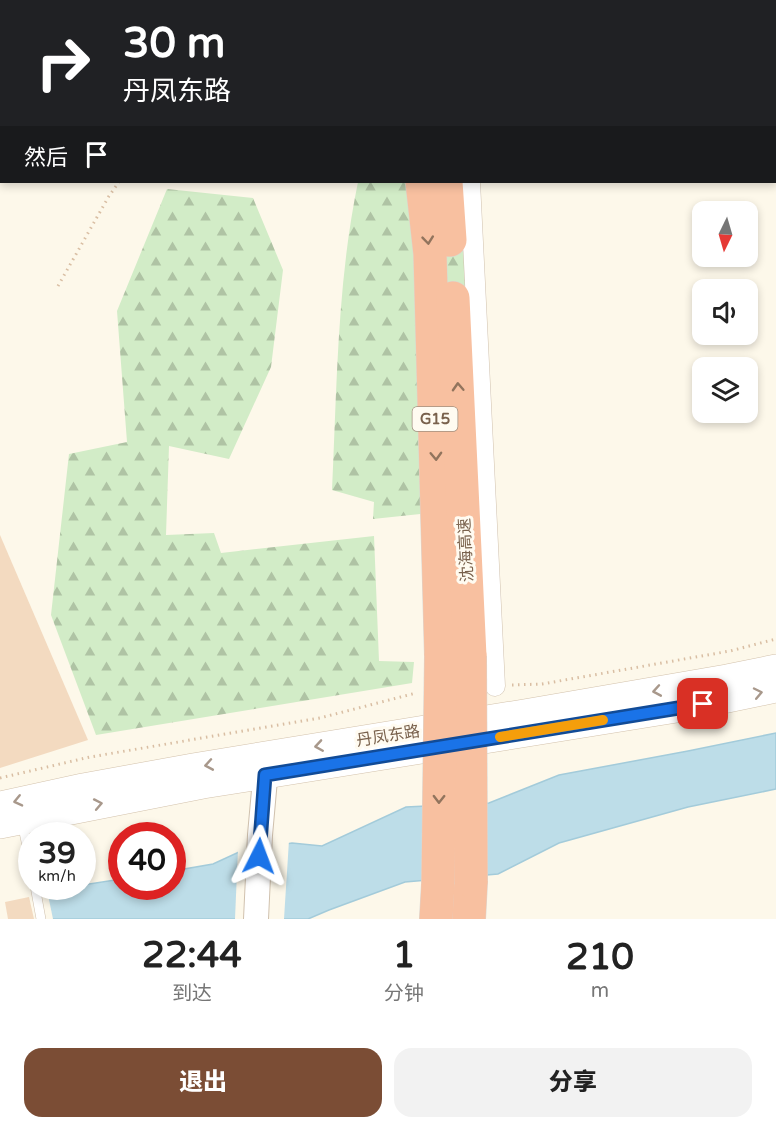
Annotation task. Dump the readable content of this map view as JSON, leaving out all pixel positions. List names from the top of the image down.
{
  "streets": {
    "highway": ["G15", "沈海高速"],
    "main road": ["丹凤东路"]
  },
  "north": "bottom",
  "page": {
    "turn": ["30 m", "丹凤东路"],
    "then": "然后",
    "speed": "39 km/h",
    "limit": "40",
    "eta": [
      "22:44",
      "到达",
      "1",
      "分钟",
      "210",
      "m"
    ],
    "buttons": ["退出", "分享"]
  }
}
